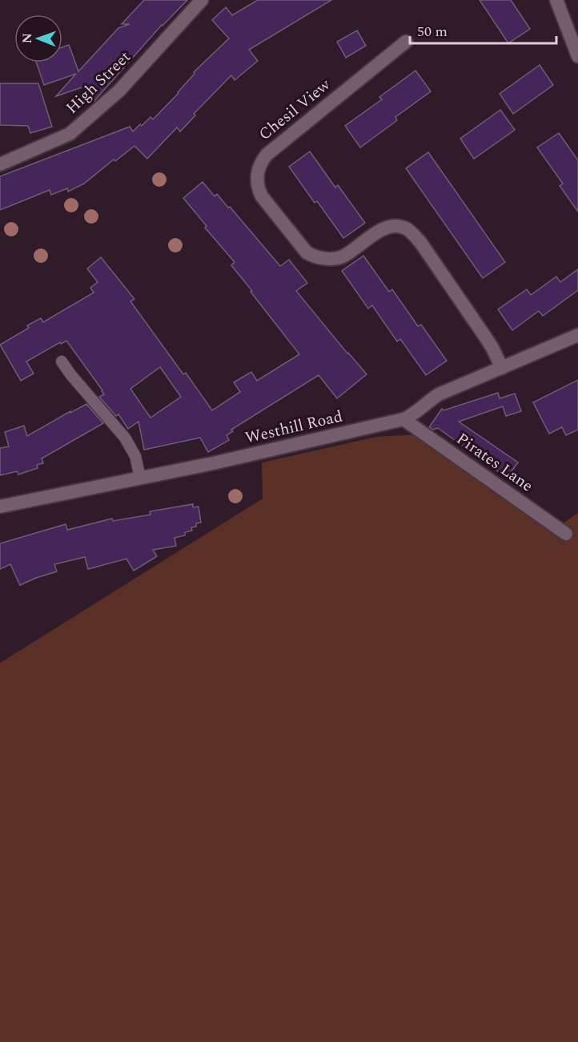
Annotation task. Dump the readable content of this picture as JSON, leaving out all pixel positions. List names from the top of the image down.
{
  "streets": {
    "street": [
      "High Street",
      "Chesil View",
      "Westhill Road",
      "Pirates Lane"
    ]
  },
  "crossings": [
    ["Chesil View", "Westhill Road"],
    ["Westhill Road", "Pirates Lane"]
  ],
  "scale_bar": "50 m",
  "north": "left"
}
